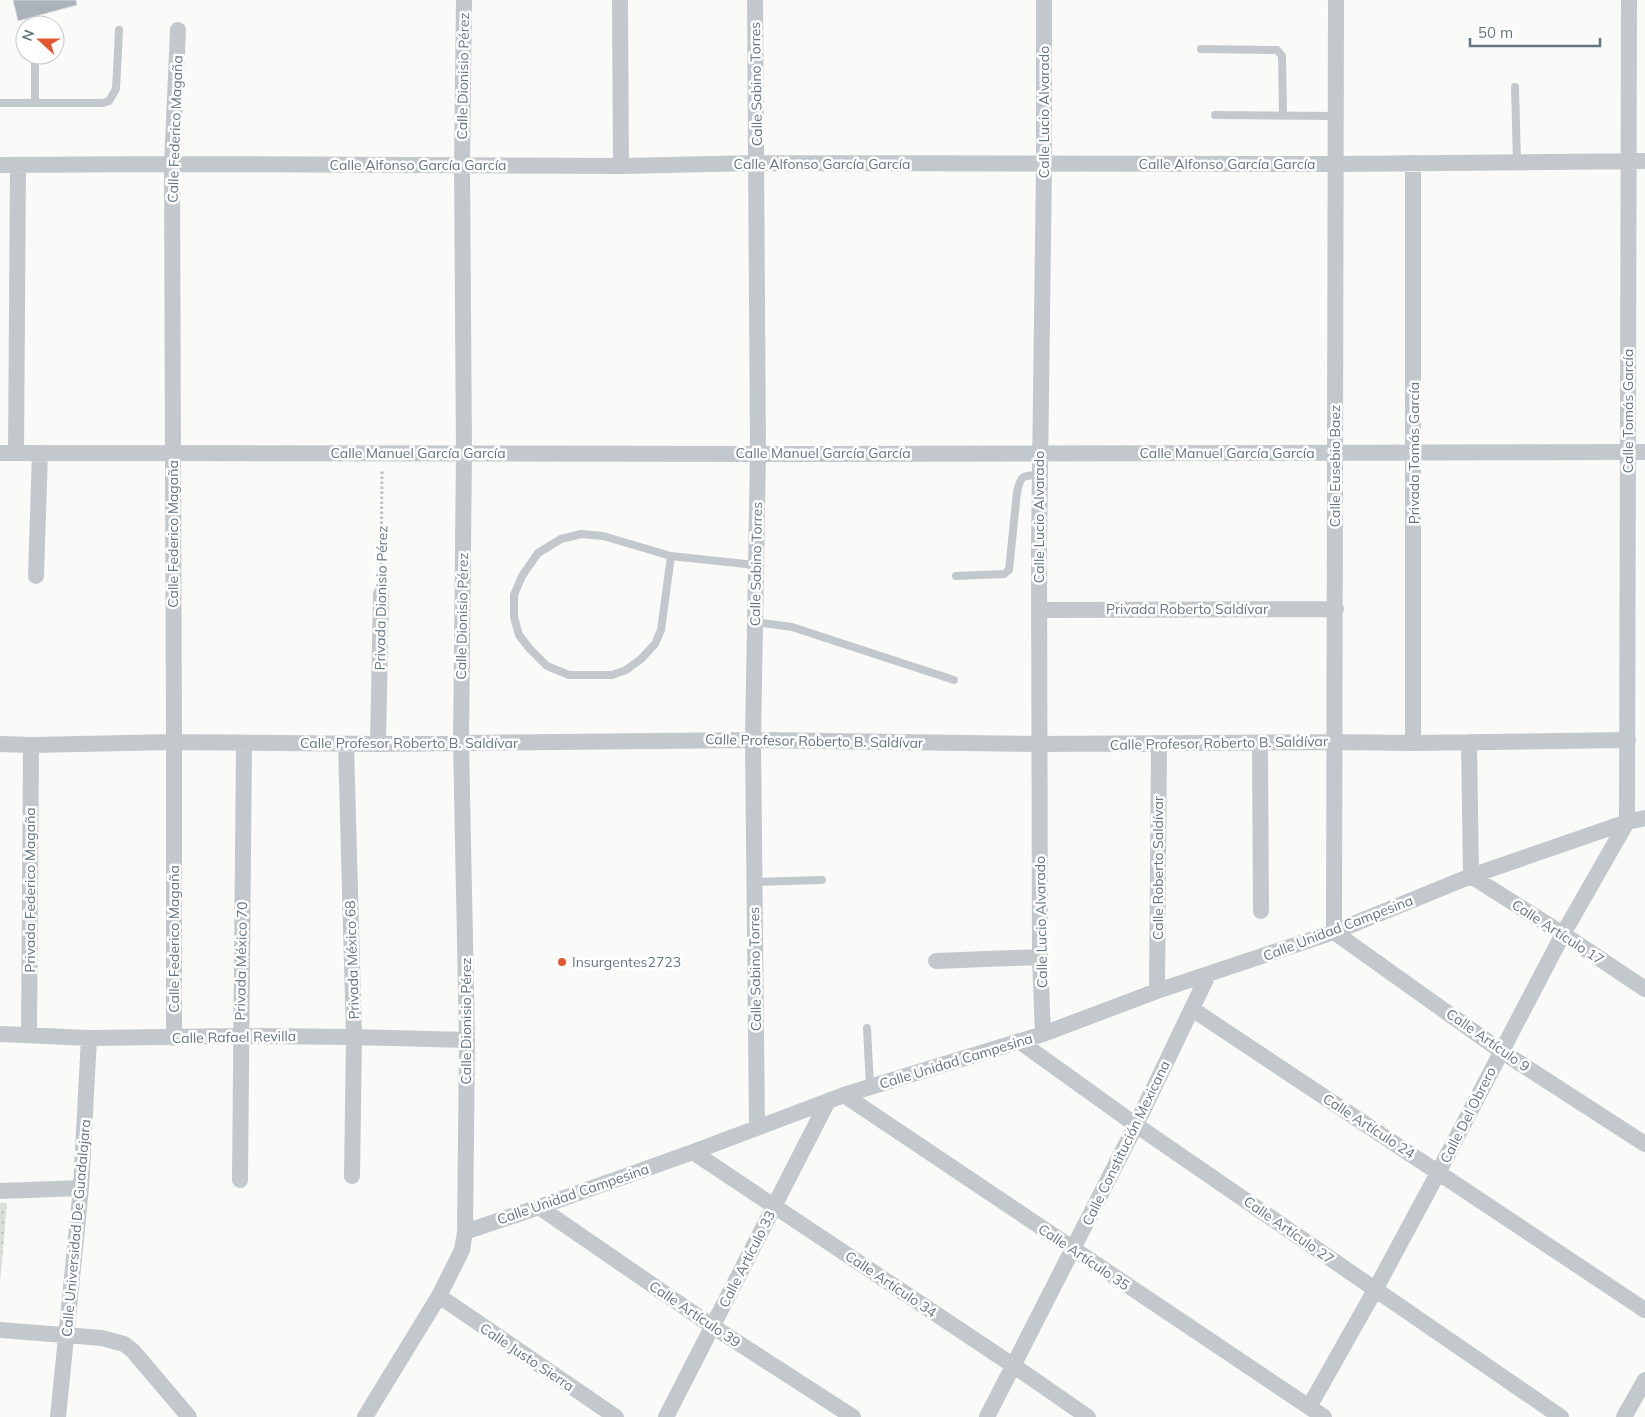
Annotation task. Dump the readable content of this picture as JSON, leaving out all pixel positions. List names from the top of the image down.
{
  "streets": {
    "street": [
      "Calle Dionisio Pérez",
      "Calle Sabino Torres",
      "Calle Lucio Alvarado",
      "Calle Federico Magaña",
      "Calle Alfonso García García",
      "Calle Tomás García",
      "Calle Manuel García García",
      "Privada Tomás García",
      "Calle Eusebio Baez",
      "Privada Dionisio Pérez",
      "Privada Roberto Saldívar",
      "Calle Profesor Roberto B. Saldívar",
      "Calle Roberto Saldívar",
      "Privada Federico Magaña",
      "Calle Unidad Campesina",
      "Calle Artículo 17",
      "Privada México 68",
      "Privada México 70",
      "Calle Rafael Revilla",
      "Calle Artículo 9",
      "Calle Del Obrero",
      "Calle Artículo 24",
      "Calle Constitución Mexicana",
      "Calle Universidad De Guadalajara",
      "Calle Artículo 27",
      "Calle Artículo 35",
      "Calle Artículo 33",
      "Calle Artículo 34",
      "Calle Artículo 39",
      "Calle Justo Sierra"
    ]
  },
  "crossings": [
    ["Calle Dionisio Pérez", "Calle Alfonso García García"],
    ["Calle Dionisio Pérez", "Calle Manuel García García"],
    ["Calle Dionisio Pérez", "Calle Profesor Roberto B. Saldívar"],
    ["Calle Dionisio Pérez", "Calle Unidad Campesina"],
    ["Calle Dionisio Pérez", "Calle Rafael Revilla"],
    ["Calle Sabino Torres", "Calle Alfonso García García"],
    ["Calle Sabino Torres", "Calle Manuel García García"],
    ["Calle Sabino Torres", "Calle Profesor Roberto B. Saldívar"],
    ["Calle Sabino Torres", "Calle Unidad Campesina"],
    ["Calle Lucio Alvarado", "Calle Alfonso García García"],
    ["Calle Lucio Alvarado", "Calle Manuel García García"],
    ["Calle Lucio Alvarado", "Privada Roberto Saldívar"],
    ["Calle Lucio Alvarado", "Calle Profesor Roberto B. Saldívar"],
    ["Calle Lucio Alvarado", "Calle Unidad Campesina"],
    ["Calle Federico Magaña", "Calle Alfonso García García"],
    ["Calle Federico Magaña", "Calle Manuel García García"],
    ["Calle Federico Magaña", "Calle Profesor Roberto B. Saldívar"],
    ["Calle Federico Magaña", "Calle Rafael Revilla"],
    ["Calle Alfonso García García", "Calle Tomás García"],
    ["Calle Alfonso García García", "Privada Tomás García"],
    ["Calle Alfonso García García", "Calle Eusebio Baez"],
    ["Calle Tomás García", "Calle Manuel García García"],
    ["Calle Tomás García", "Calle Profesor Roberto B. Saldívar"],
    ["Calle Tomás García", "Calle Unidad Campesina"],
    ["Calle Tomás García", "Calle Del Obrero"],
    ["Calle Manuel García García", "Privada Tomás García"],
    ["Calle Manuel García García", "Calle Eusebio Baez"],
    ["Calle Manuel García García", "Privada Dionisio Pérez"],
    ["Privada Tomás García", "Calle Profesor Roberto B. Saldívar"],
    ["Calle Eusebio Baez", "Privada Roberto Saldívar"],
    ["Calle Eusebio Baez", "Calle Profesor Roberto B. Saldívar"],
    ["Calle Eusebio Baez", "Calle Unidad Campesina"],
    ["Calle Eusebio Baez", "Calle Artículo 9"],
    ["Privada Dionisio Pérez", "Calle Profesor Roberto B. Saldívar"],
    ["Calle Profesor Roberto B. Saldívar", "Calle Roberto Saldívar"],
    ["Calle Profesor Roberto B. Saldívar", "Privada Federico Magaña"],
    ["Calle Profesor Roberto B. Saldívar", "Privada México 68"],
    ["Calle Profesor Roberto B. Saldívar", "Privada México 70"],
    ["Calle Roberto Saldívar", "Calle Unidad Campesina"],
    ["Privada Federico Magaña", "Calle Rafael Revilla"],
    ["Calle Unidad Campesina", "Calle Artículo 17"],
    ["Calle Unidad Campesina", "Calle Artículo 9"],
    ["Calle Unidad Campesina", "Calle Del Obrero"],
    ["Calle Unidad Campesina", "Calle Constitución Mexicana"],
    ["Calle Unidad Campesina", "Calle Artículo 27"],
    ["Calle Unidad Campesina", "Calle Artículo 35"],
    ["Calle Unidad Campesina", "Calle Artículo 33"],
    ["Calle Unidad Campesina", "Calle Artículo 34"],
    ["Calle Unidad Campesina", "Calle Artículo 39"],
    ["Calle Artículo 17", "Calle Del Obrero"],
    ["Privada México 68", "Calle Rafael Revilla"],
    ["Privada México 70", "Calle Rafael Revilla"],
    ["Calle Rafael Revilla", "Calle Universidad De Guadalajara"],
    ["Calle Artículo 9", "Calle Del Obrero"],
    ["Calle Del Obrero", "Calle Artículo 24"],
    ["Calle Del Obrero", "Calle Artículo 27"],
    ["Calle Del Obrero", "Calle Artículo 35"],
    ["Calle Artículo 24", "Calle Constitución Mexicana"],
    ["Calle Constitución Mexicana", "Calle Artículo 27"],
    ["Calle Constitución Mexicana", "Calle Artículo 35"],
    ["Calle Constitución Mexicana", "Calle Artículo 34"],
    ["Calle Artículo 33", "Calle Artículo 34"],
    ["Calle Artículo 33", "Calle Artículo 39"]
  ],
  "places": ["Insurgentes2723"],
  "scale_bar": "50 m",
  "north": "left"
}
